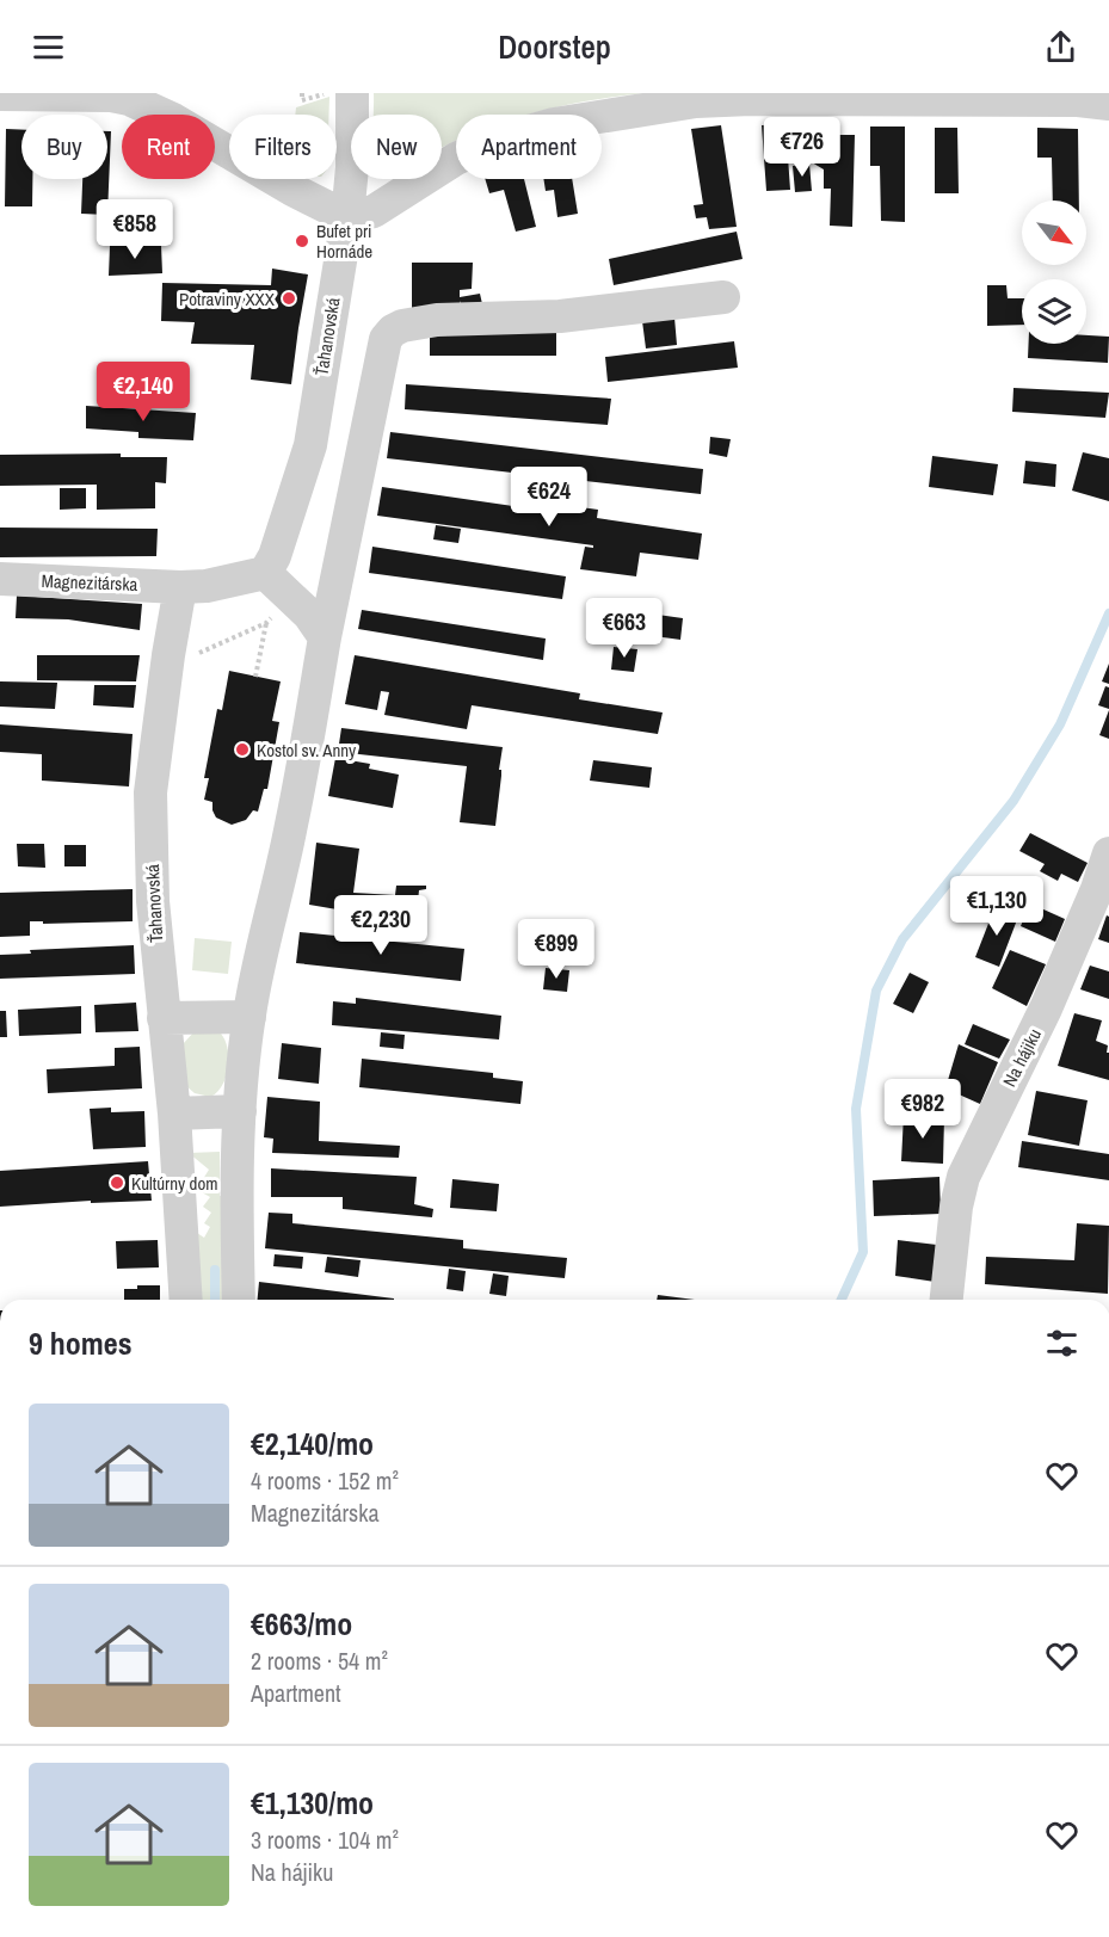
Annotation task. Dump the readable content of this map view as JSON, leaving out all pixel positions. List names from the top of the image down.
{
  "streets": {
    "street": ["Ťahanovská", "Magnezitárska", "Na hájiku"]
  },
  "crossings": [
    ["Ťahanovská", "Magnezitárska"]
  ],
  "places": [
    "Bufet pri Hornáde",
    "Potraviny XXX",
    "Kostol sv. Anny",
    "Kultúrny dom"
  ],
  "north": "bottom right",
  "page": {
    "header": "Doorstep",
    "chip": [
      "Buy",
      "Rent",
      "Filters",
      "New",
      "Apartment"
    ],
    "price": [
      "€726",
      "€858",
      "€2,140",
      "€624",
      "€663",
      "€1,130",
      "€2,230",
      "€899",
      "€982"
    ],
    "heading": "9 homes",
    "list": [
      {
        "name": "€2,140/mo",
        "note": "4 rooms · 152 m² · Magnezitárska"
      },
      {
        "name": "€663/mo",
        "note": "2 rooms · 54 m² · Apartment"
      },
      {
        "name": "€1,130/mo",
        "note": "3 rooms · 104 m² · Na hájiku"
      }
    ]
  }
}
